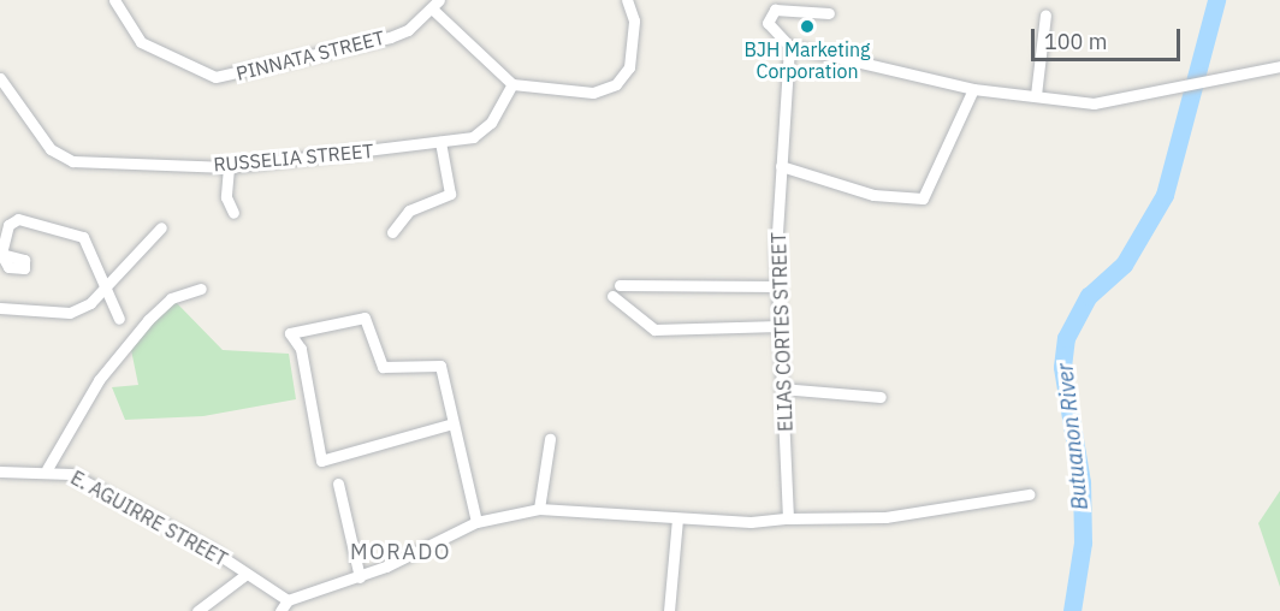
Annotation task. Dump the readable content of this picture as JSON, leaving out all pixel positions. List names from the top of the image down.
{
  "streets": {
    "street": [
      "PINNATA STREET",
      "RUSSELIA STREET",
      "ELIAS CORTES STREET",
      "E. AGUIRRE STREET"
    ]
  },
  "districts": ["MORADO"],
  "water": ["Butuanon River"],
  "places": ["BJH Marketing Corporation"],
  "scale_bar": "100 m"
}
